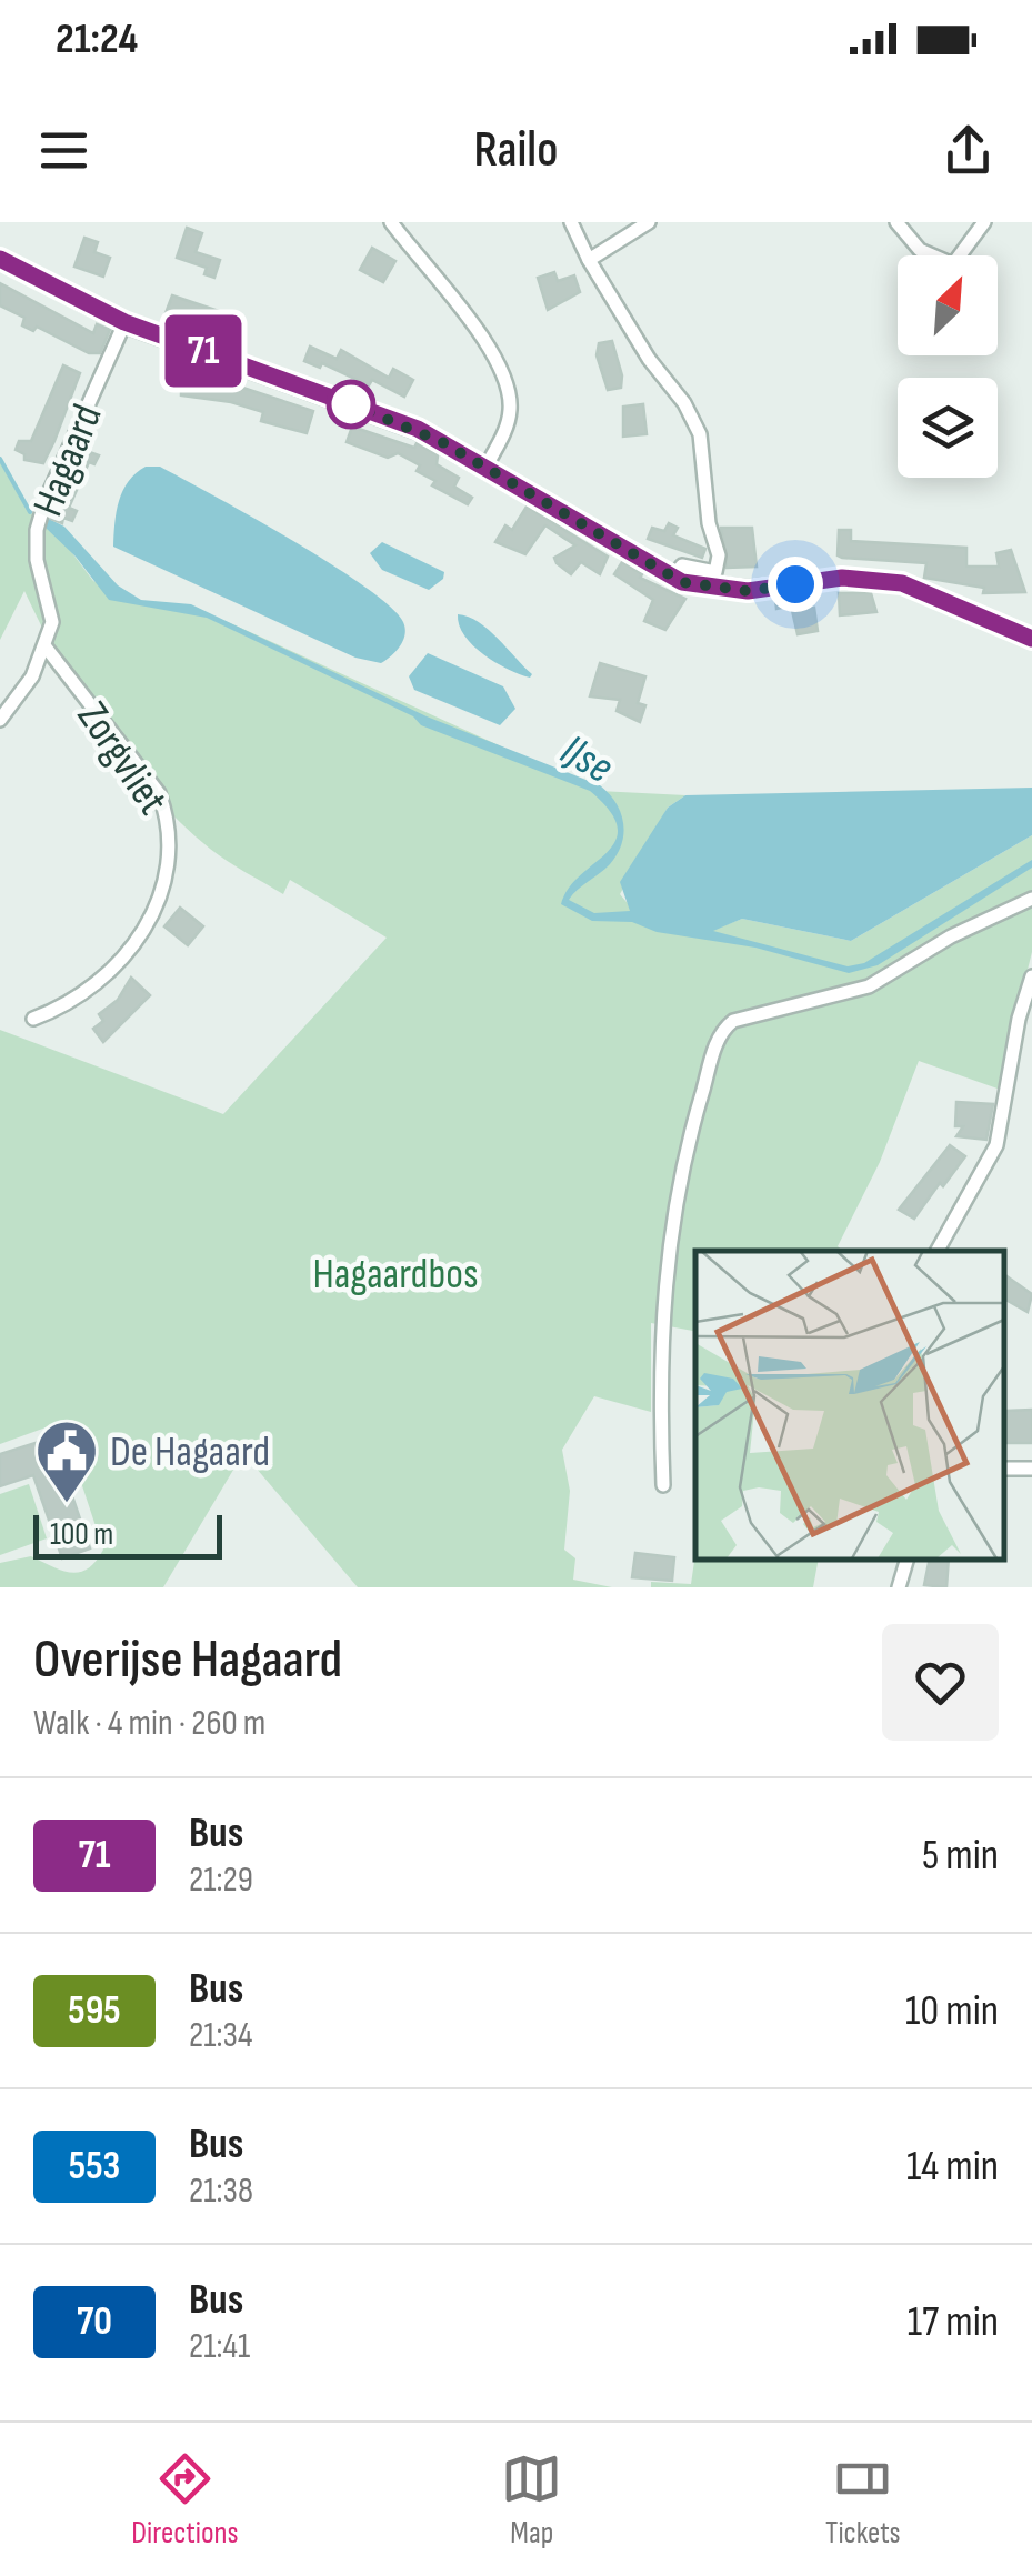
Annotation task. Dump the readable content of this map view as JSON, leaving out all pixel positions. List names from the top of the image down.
{
  "streets": {
    "street": ["Hagaard", "Zorgvliet"]
  },
  "crossings": [
    ["Hagaard", "Zorgvliet"]
  ],
  "water": ["IJse"],
  "parks": ["Hagaardbos"],
  "places": {
    "public building": ["De Hagaard"]
  },
  "lines": ["bus line 71"],
  "scale_bar": "100 m",
  "north": "top right",
  "page": {
    "status": "21:24",
    "header": "Railo",
    "on_map": "71",
    "scale": "100 m",
    "heading": ["Overijse Hagaard", "Walk · 4 min · 260 m"],
    "list": [
      {
        "mark": "71",
        "name": "Bus",
        "note": "21:29",
        "value": "5 min"
      },
      {
        "mark": "595",
        "name": "Bus",
        "note": "21:34",
        "value": "10 min"
      },
      {
        "mark": "553",
        "name": "Bus",
        "note": "21:38",
        "value": "14 min"
      },
      {
        "mark": "70",
        "name": "Bus",
        "note": "21:41",
        "value": "17 min"
      }
    ],
    "tabs": ["Directions", "Map", "Tickets"]
  }
}
